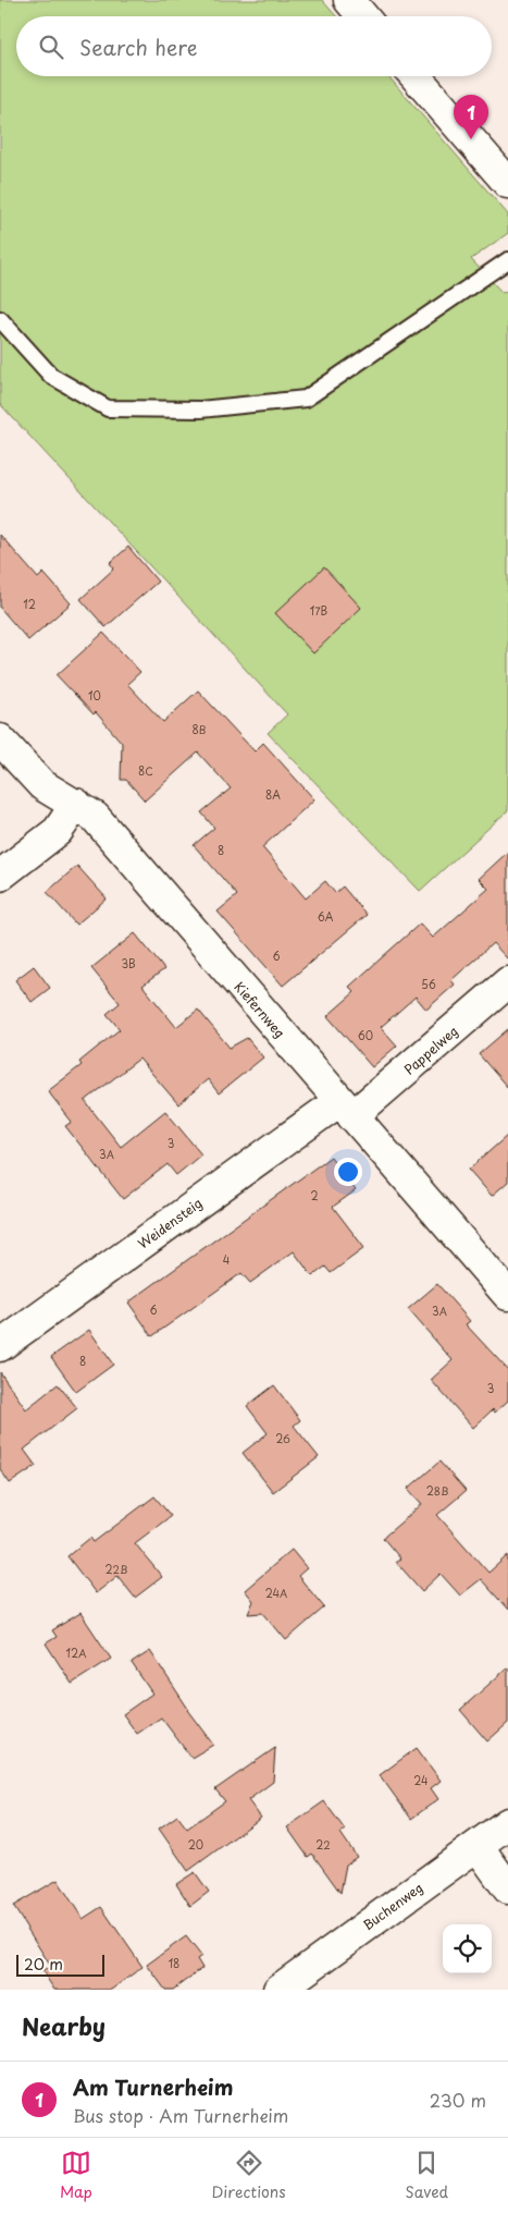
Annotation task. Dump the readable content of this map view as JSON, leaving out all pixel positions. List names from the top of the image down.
{
  "streets": {
    "street": [
      "Kiefernweg",
      "Pappelweg",
      "Weidensteig",
      "Buchenweg"
    ]
  },
  "crossings": [
    ["Kiefernweg", "Pappelweg"],
    ["Kiefernweg", "Weidensteig"],
    ["Pappelweg", "Weidensteig"]
  ],
  "house_numbers": [
    "12",
    "17B",
    "10",
    "8B",
    "8C",
    "8A",
    "8",
    "6A",
    "6",
    "3B",
    "56",
    "60",
    "3",
    "3A",
    "2",
    "4",
    "6",
    "3A",
    "8",
    "3",
    "26",
    "28B",
    "22B",
    "24A",
    "12A",
    "24",
    "20",
    "22",
    "18"
  ],
  "scale_bar": "20 m",
  "page": {
    "search": "Search here",
    "pins": "1",
    "scale": "20 m",
    "heading": "Nearby",
    "list": [
      {
        "mark": "1",
        "name": "Am Turnerheim",
        "note": "Bus stop · Am Turnerheim",
        "value": "230 m"
      }
    ],
    "nav": ["Map", "Directions", "Saved"]
  }
}
